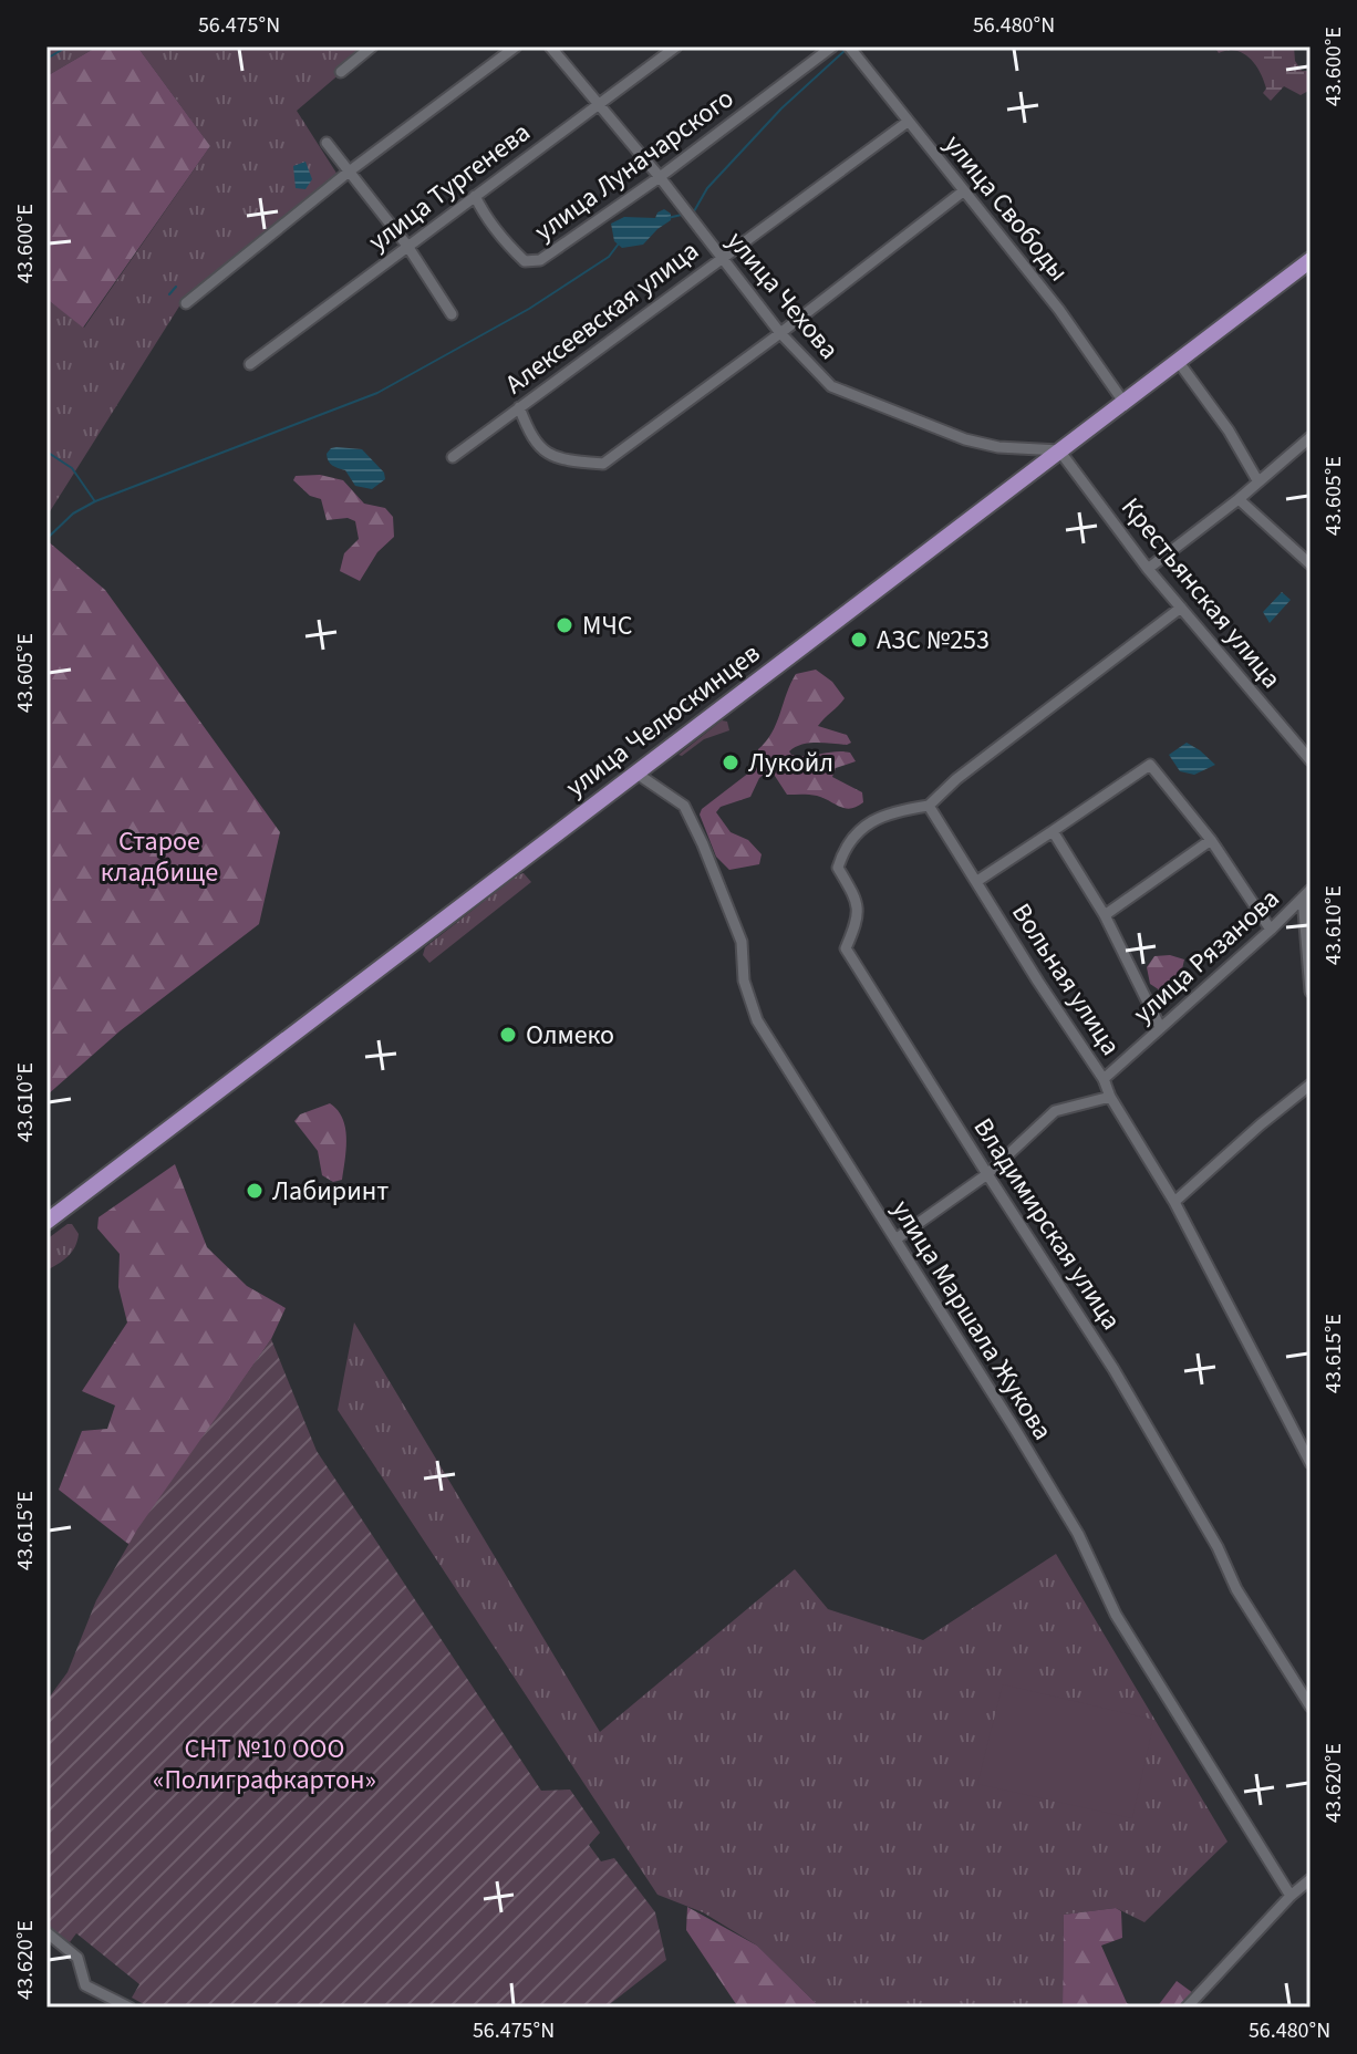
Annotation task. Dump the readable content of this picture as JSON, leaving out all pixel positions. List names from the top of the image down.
{
  "streets": {
    "main road": ["улица Челюскинцев"],
    "street": [
      "улица Луначарского",
      "улица Тургенева",
      "улица Свободы",
      "улица Чехова",
      "Алексеевская улица",
      "Крестьянская улица",
      "улица Рязанова",
      "Вольная улица",
      "Владимирская улица",
      "улица Маршала Жукова"
    ]
  },
  "crossings": [
    ["улица Луначарского", "улица Тургенева"],
    ["улица Луначарского", "улица Чехова"],
    ["улица Тургенева", "улица Чехова"],
    ["улица Свободы", "Алексеевская улица"],
    ["улица Свободы", "улица Челюскинцев"],
    ["улица Чехова", "Алексеевская улица"],
    ["улица Чехова", "Крестьянская улица"],
    ["улица Чехова", "улица Челюскинцев"],
    ["Крестьянская улица", "улица Челюскинцев"],
    ["улица Челюскинцев", "улица Маршала Жукова"],
    ["улица Рязанова", "Вольная улица"],
    ["Вольная улица", "Владимирская улица"]
  ],
  "parks": ["Старое кладбище", "СНТ №10 ООО «Полиграфкартон»"],
  "places": [
    "МЧС",
    "АЗС №253",
    "Лукойл",
    "Олмеко",
    "Лабиринт"
  ],
  "coordinates": [
    "56.475°N",
    "56.480°N",
    "43.600°E",
    "43.605°E",
    "43.610°E",
    "43.615°E",
    "43.620°E"
  ]
}
